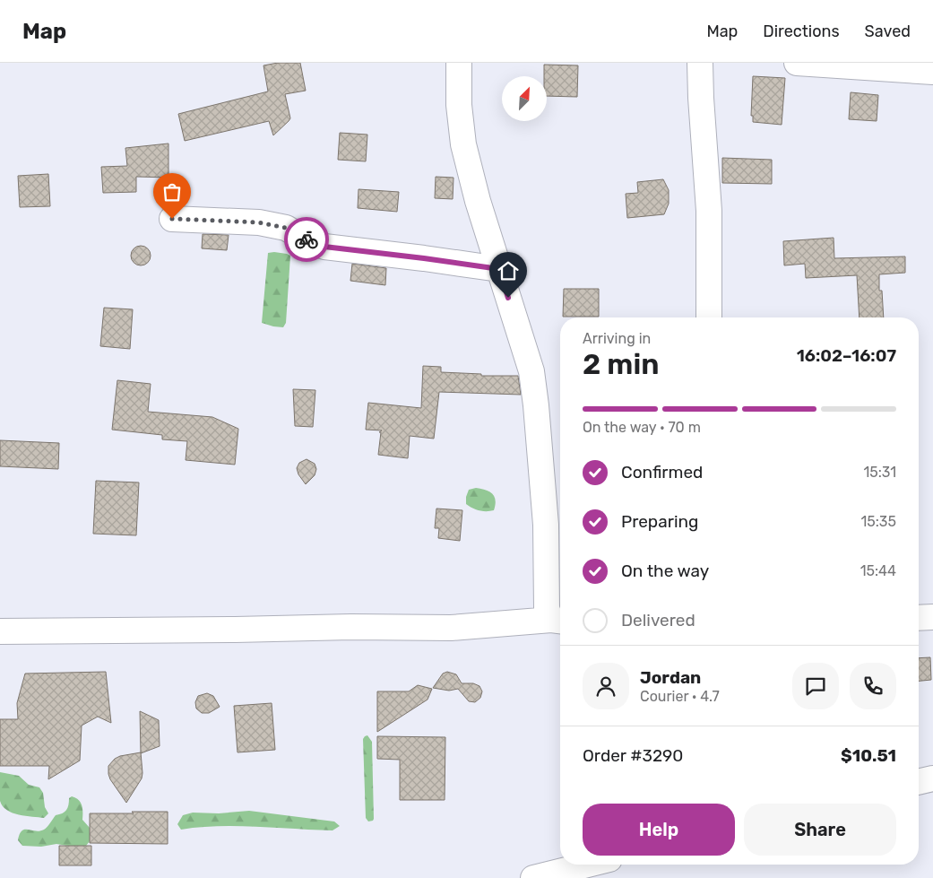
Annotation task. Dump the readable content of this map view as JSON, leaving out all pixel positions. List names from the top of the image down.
{
  "north": "top right",
  "page": {
    "header": "Map",
    "nav": ["Map", "Directions", "Saved"],
    "heading": ["2 min", "Arriving in", "16:02–16:07"],
    "panel": [
      "Jordan",
      "Courier · 4.7",
      "Order #3290",
      "$10.51"
    ],
    "bar": "On the way · 70 m",
    "list": [
      ["Confirmed", "15:31"],
      ["Preparing", "15:35"],
      ["On the way", "15:44"],
      "Delivered"
    ],
    "buttons": ["Help", "Share"]
  }
}
